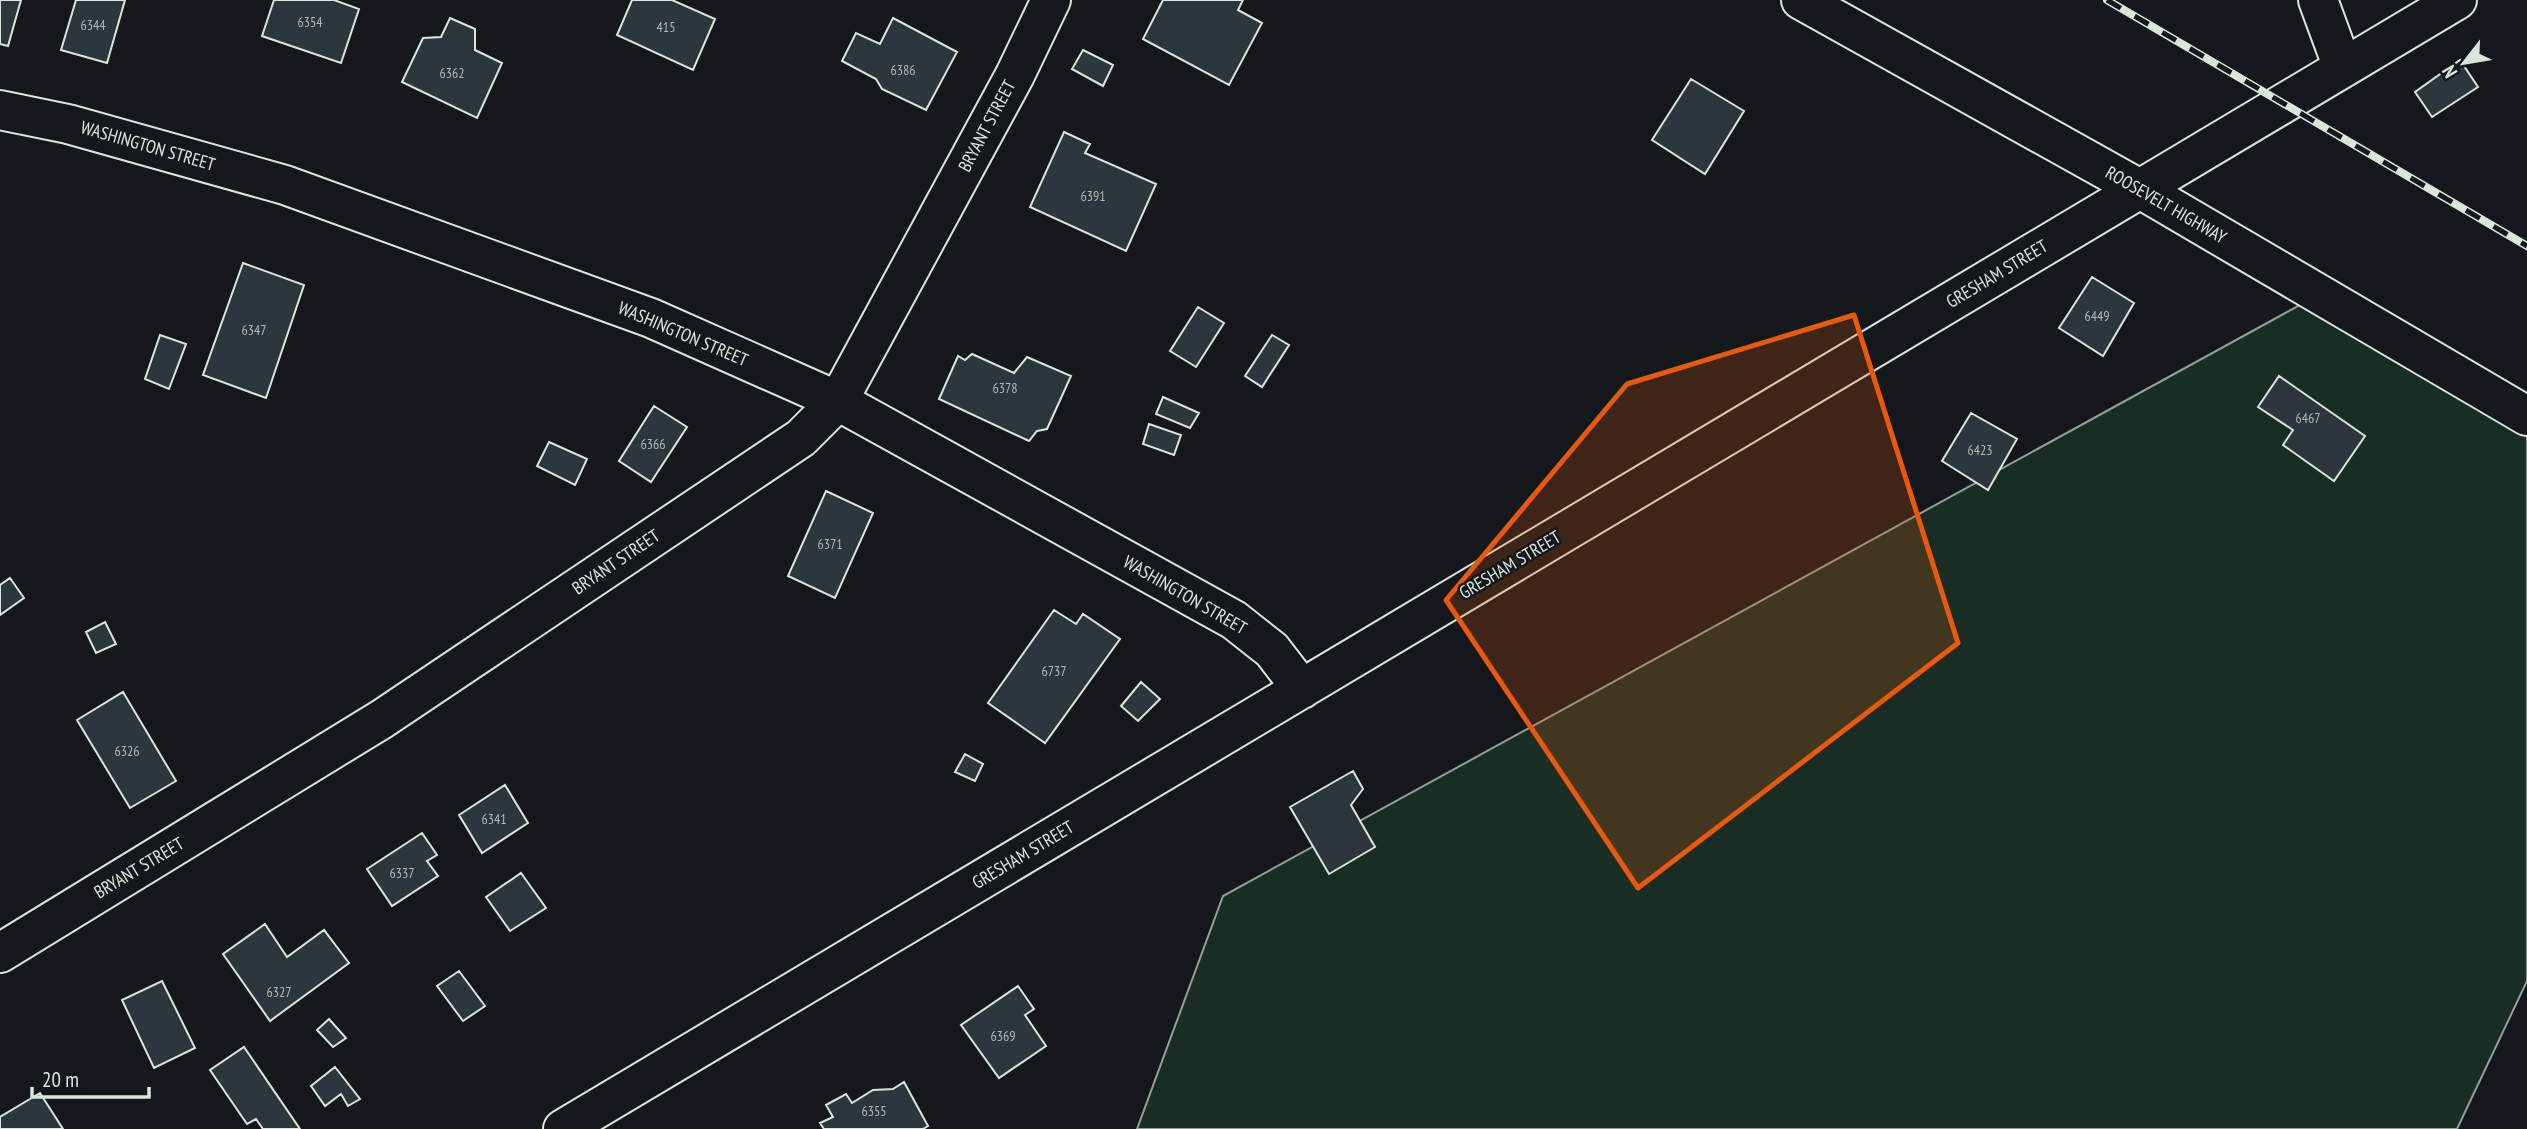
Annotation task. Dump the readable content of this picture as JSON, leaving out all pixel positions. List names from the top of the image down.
{
  "streets": {
    "street": [
      "BRYANT STREET",
      "WASHINGTON STREET",
      "ROOSEVELT HIGHWAY",
      "GRESHAM STREET"
    ]
  },
  "crossings": [
    ["BRYANT STREET", "WASHINGTON STREET"],
    ["WASHINGTON STREET", "GRESHAM STREET"],
    ["ROOSEVELT HIGHWAY", "GRESHAM STREET"]
  ],
  "house_numbers": [
    "6354",
    "6344",
    "415",
    "6386",
    "6362",
    "6391",
    "6449",
    "6347",
    "6378",
    "6467",
    "6366",
    "6423",
    "6371",
    "6737",
    "6326",
    "6341",
    "6337",
    "6327",
    "6369",
    "6355"
  ],
  "scale_bar": "20 m",
  "north": "bottom left"
}
